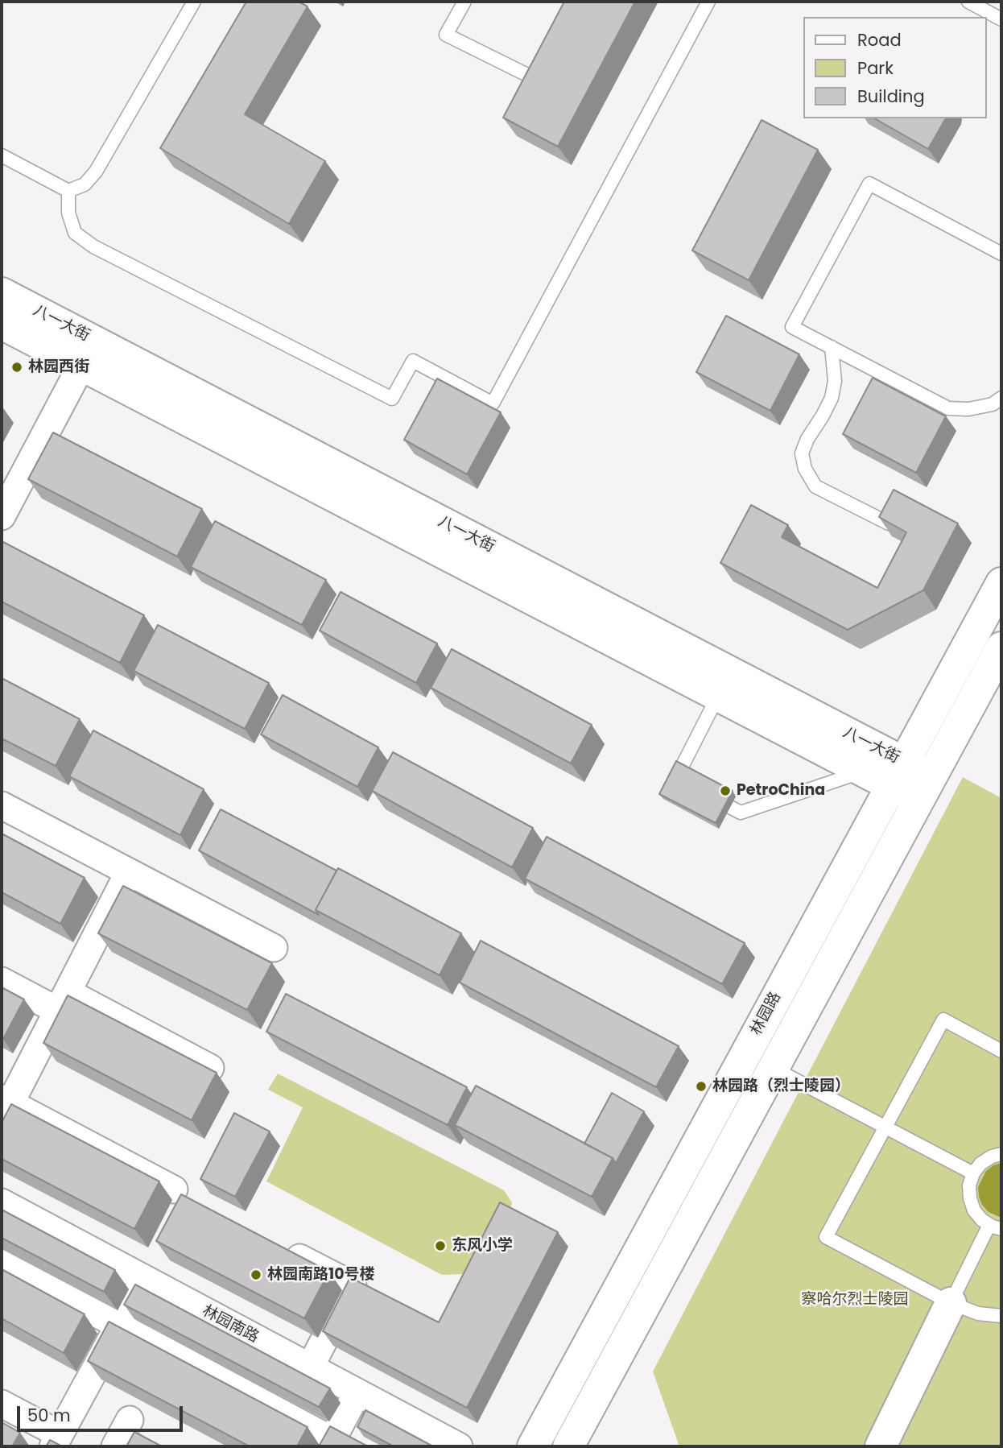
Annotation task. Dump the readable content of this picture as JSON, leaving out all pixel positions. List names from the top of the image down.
{
  "streets": {
    "main road": ["八一大街", "林园路"],
    "street": ["林园南路"]
  },
  "crossings": [
    ["八一大街", "林园路"]
  ],
  "parks": ["察哈尔烈士陵园"],
  "places": [
    "林园西街",
    "PetroChina",
    "林园路（烈士陵园）",
    "东风小学",
    "林园南路10号楼"
  ],
  "legend": ["Road", "Park", "Building"],
  "scale_bar": "50 m"
}
